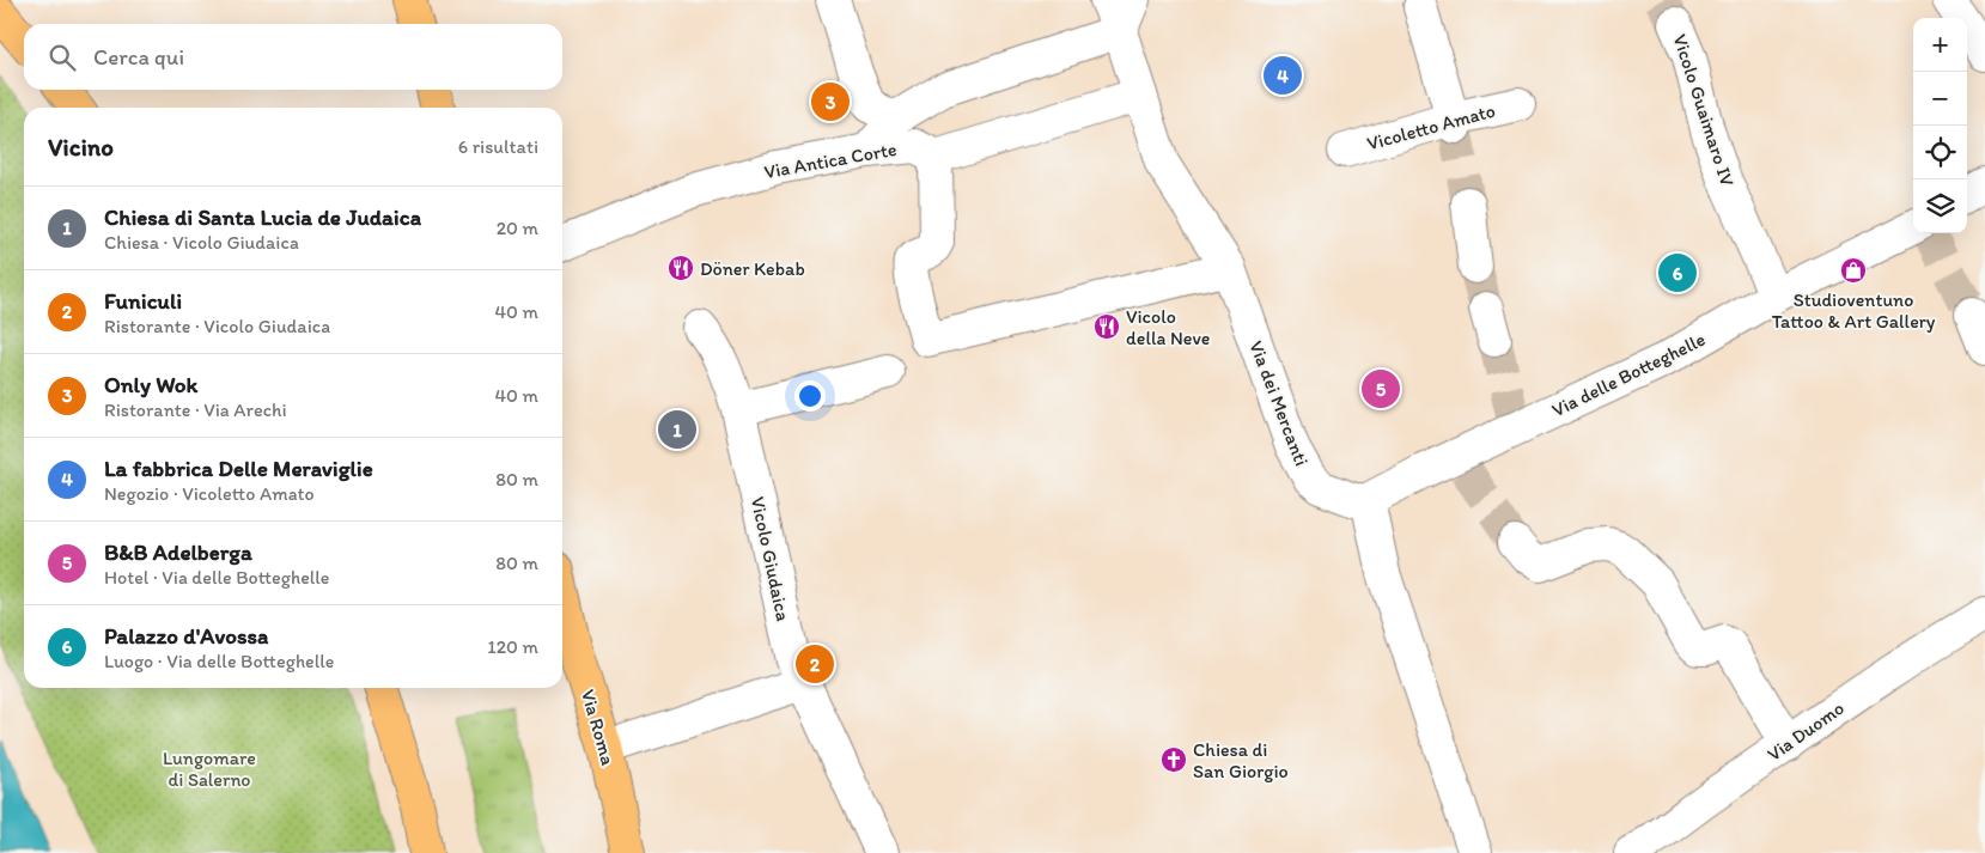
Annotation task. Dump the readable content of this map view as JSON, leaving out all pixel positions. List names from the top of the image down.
{
  "streets": {
    "main road": ["Via Roma"],
    "street": [
      "Vicolo Guaimaro IV",
      "Vicoletto Amato",
      "Via Antica Corte",
      "Via delle Botteghelle",
      "Via dei Mercanti",
      "Vicolo Giudaica",
      "Via Duomo"
    ]
  },
  "crossings": [
    ["Vicolo Guaimaro IV", "Via delle Botteghelle"],
    ["Via delle Botteghelle", "Via dei Mercanti"]
  ],
  "parks": ["Lungomare di Salerno"],
  "places": {
    "restaurant": ["Döner Kebab", "Vicolo della Neve"],
    "shop": ["Studioventuno Tattoo & Art Gallery"],
    "church": ["Chiesa di San Giorgio"]
  },
  "page": {
    "map_buttons": ["+", "−"],
    "search": "Cerca qui",
    "pins": [
      "4",
      "3",
      "6",
      "5",
      "1",
      "2"
    ],
    "heading": ["Vicino", "6 risultati"],
    "list": [
      {
        "mark": "1",
        "name": "Chiesa di Santa Lucia de Judaica",
        "note": "Chiesa · Vicolo Giudaica",
        "value": "20 m"
      },
      {
        "mark": "2",
        "name": "Funiculi",
        "note": "Ristorante · Vicolo Giudaica",
        "value": "40 m"
      },
      {
        "mark": "3",
        "name": "Only Wok",
        "note": "Ristorante · Via Arechi",
        "value": "40 m"
      },
      {
        "mark": "4",
        "name": "La fabbrica Delle Meraviglie",
        "note": "Negozio · Vicoletto Amato",
        "value": "80 m"
      },
      {
        "mark": "5",
        "name": "B&B Adelberga",
        "note": "Hotel · Via delle Botteghelle",
        "value": "80 m"
      },
      {
        "mark": "6",
        "name": "Palazzo d'Avossa",
        "note": "Luogo · Via delle Botteghelle",
        "value": "120 m"
      }
    ]
  }
}
